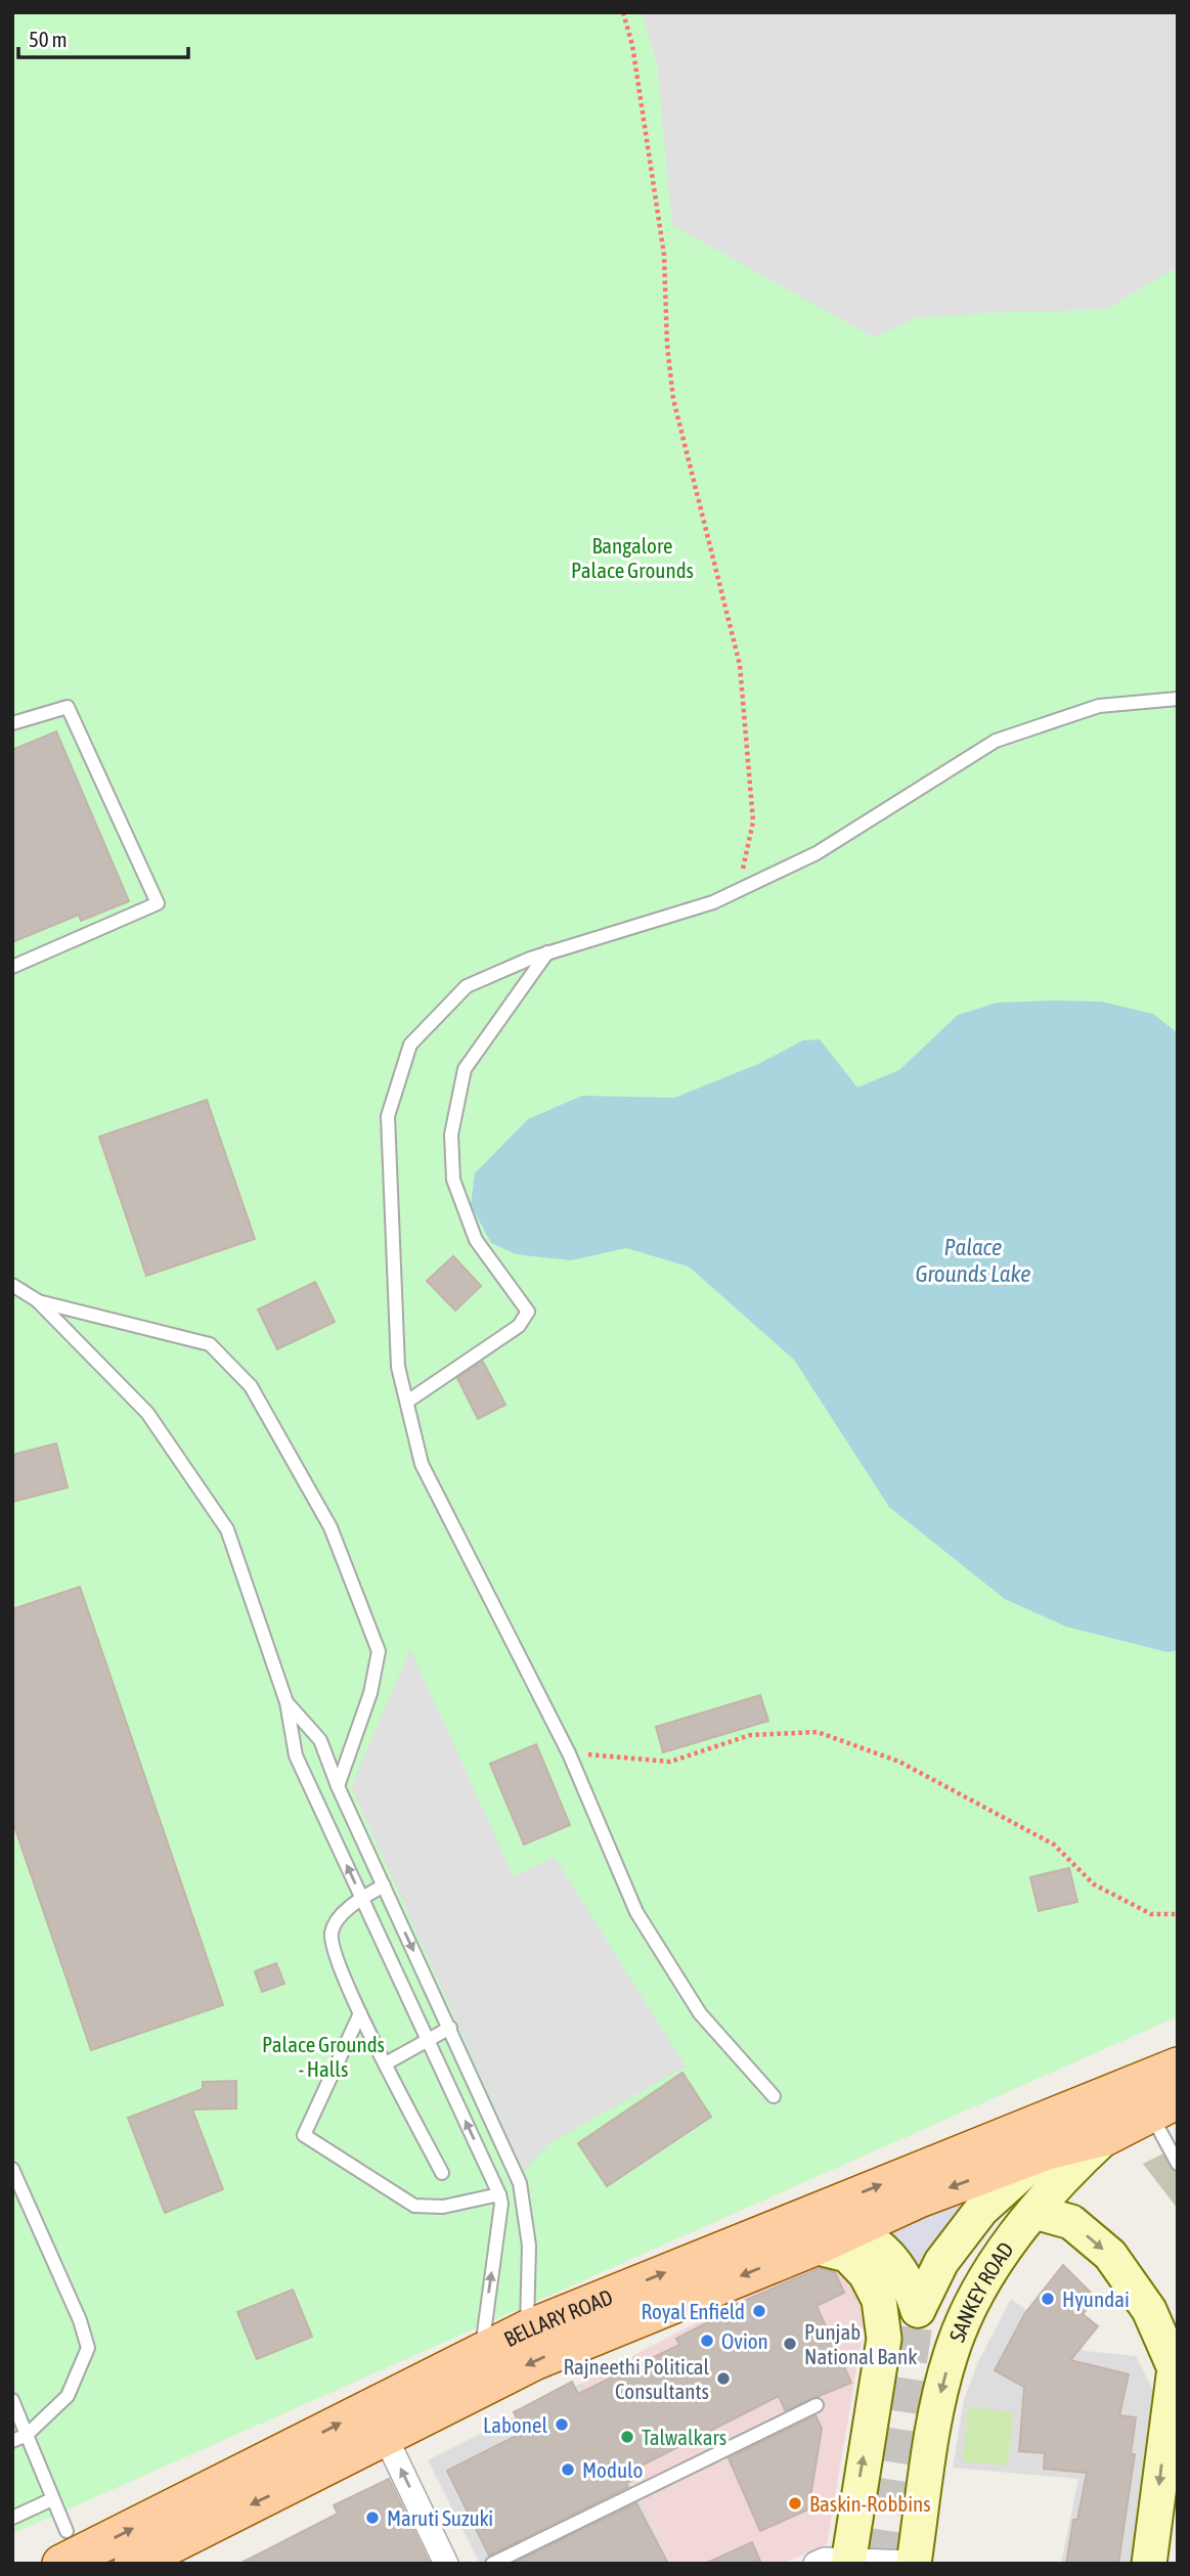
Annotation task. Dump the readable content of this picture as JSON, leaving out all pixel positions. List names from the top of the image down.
{
  "streets": {
    "main road": ["SANKEY ROAD", "BELLARY ROAD"]
  },
  "crossings": [
    ["SANKEY ROAD", "BELLARY ROAD"]
  ],
  "water": ["Palace Grounds Lake"],
  "parks": ["Bangalore Palace Grounds", "Palace Grounds - Halls"],
  "places": [
    "Hyundai",
    "Royal Enfield",
    "Ovion",
    "Punjab National Bank",
    "Rajneethi Political Consultants",
    "Labonel",
    "Talwalkars",
    "Modulo",
    "Baskin-Robbins",
    "Maruti Suzuki"
  ],
  "scale_bar": "50 m"
}
